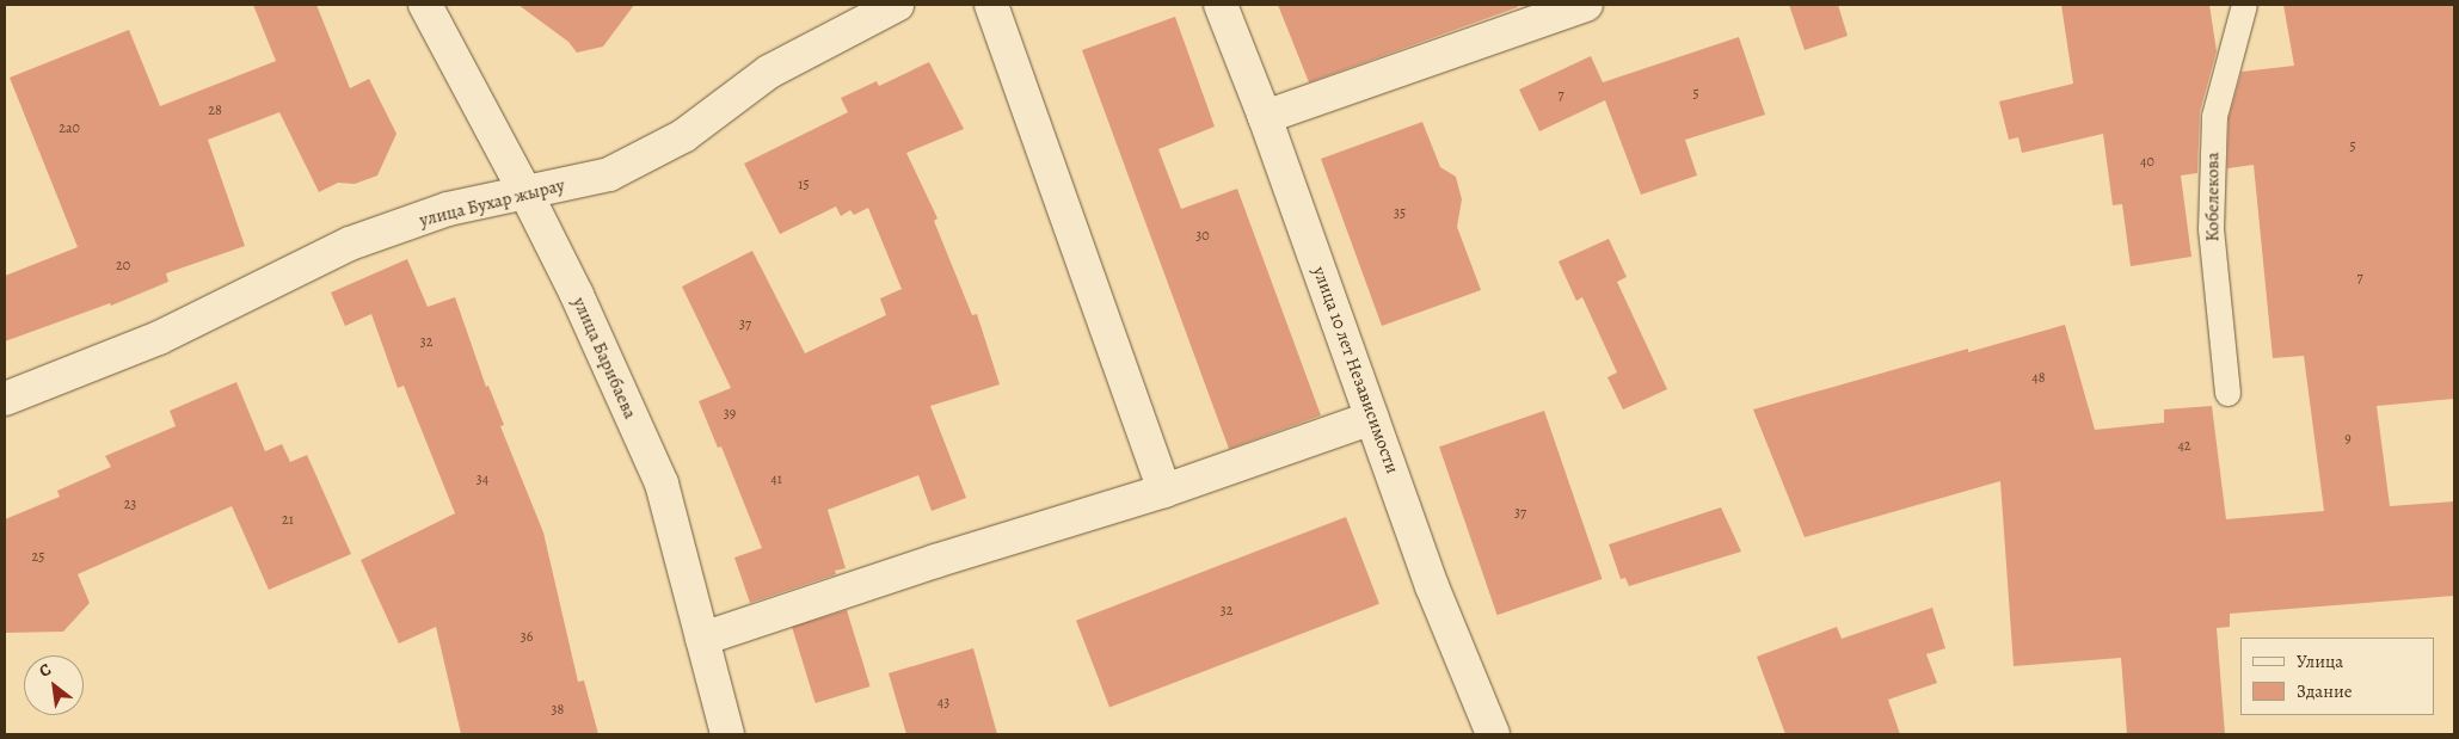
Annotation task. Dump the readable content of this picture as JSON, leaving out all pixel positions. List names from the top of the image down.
{
  "streets": {
    "street": ["улица Бухар жырау", "улица Барибаева", "улица 10 лет Независимости"],
    "lane": ["Кобелекова"]
  },
  "crossings": [
    ["улица Бухар жырау", "улица Барибаева"]
  ],
  "house_numbers": [
    "5",
    "7",
    "28",
    "2а0",
    "5",
    "40",
    "15",
    "35",
    "30",
    "20",
    "7",
    "37",
    "32",
    "48",
    "39",
    "9",
    "42",
    "34",
    "41",
    "23",
    "37",
    "21",
    "25",
    "32",
    "36",
    "43",
    "38"
  ],
  "legend": ["Улица", "Здание"],
  "north": "top left"
}
